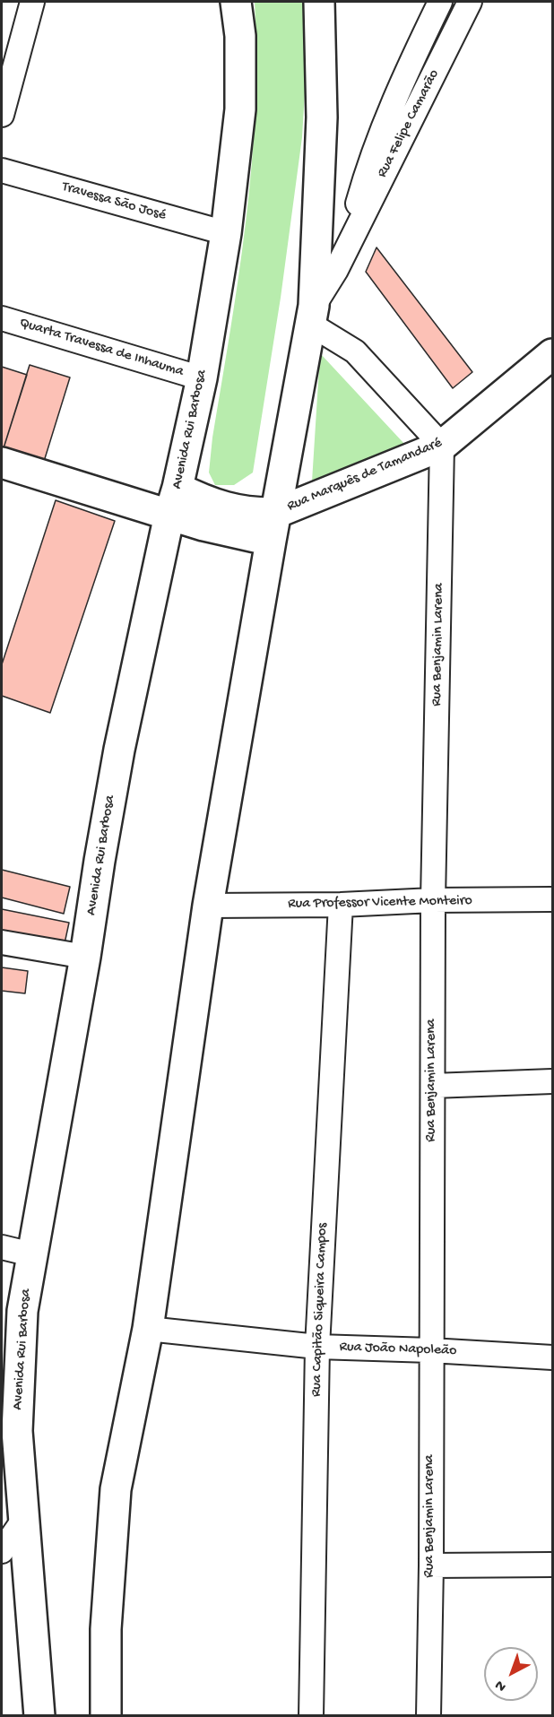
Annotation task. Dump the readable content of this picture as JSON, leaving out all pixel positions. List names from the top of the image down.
{
  "streets": {
    "main road": ["Avenida Rui Barbosa", "Rua Marquês de Tamandaré"],
    "street": [
      "Rua Felipe Camarão",
      "Travessa São José",
      "Quarta Travessa de Inhauma",
      "Rua Benjamin Larena",
      "Rua Professor Vicente Monteiro",
      "Rua Capitão Siqueira Campos",
      "Rua João Napoleão"
    ]
  },
  "crossings": [
    ["Travessa São José", "Avenida Rui Barbosa"],
    ["Quarta Travessa de Inhauma", "Avenida Rui Barbosa"],
    ["Rua Marquês de Tamandaré", "Rua Benjamin Larena"],
    ["Rua Benjamin Larena", "Rua Professor Vicente Monteiro"],
    ["Rua Benjamin Larena", "Rua João Napoleão"],
    ["Rua Professor Vicente Monteiro", "Rua Capitão Siqueira Campos"],
    ["Rua Capitão Siqueira Campos", "Rua João Napoleão"]
  ],
  "north": "bottom left"
}
